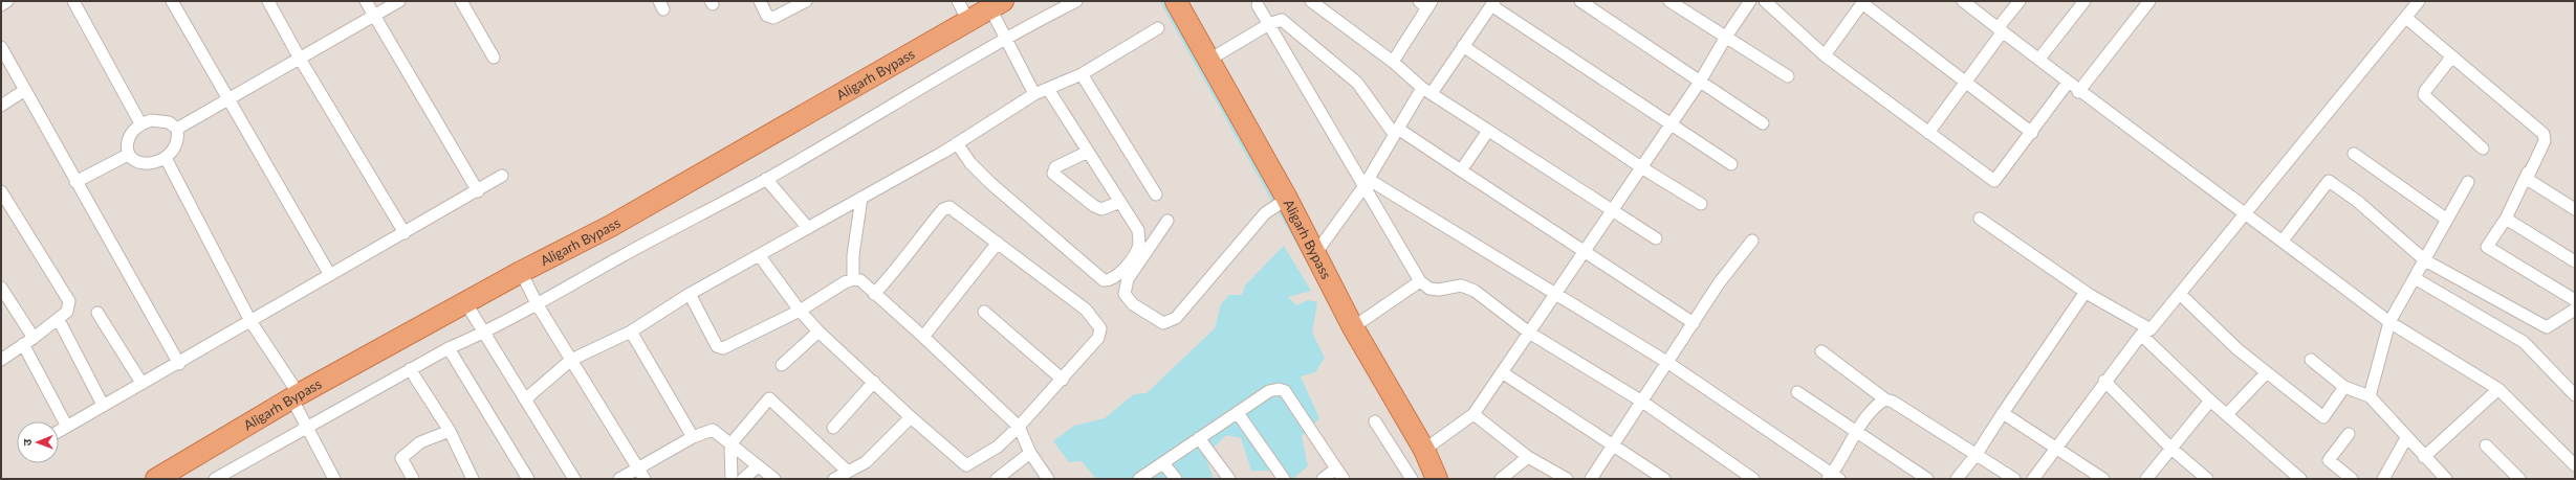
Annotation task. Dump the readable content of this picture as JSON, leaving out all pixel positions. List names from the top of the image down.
{
  "streets": {
    "highway": ["Aligarh Bypass"]
  },
  "north": "left"
}
